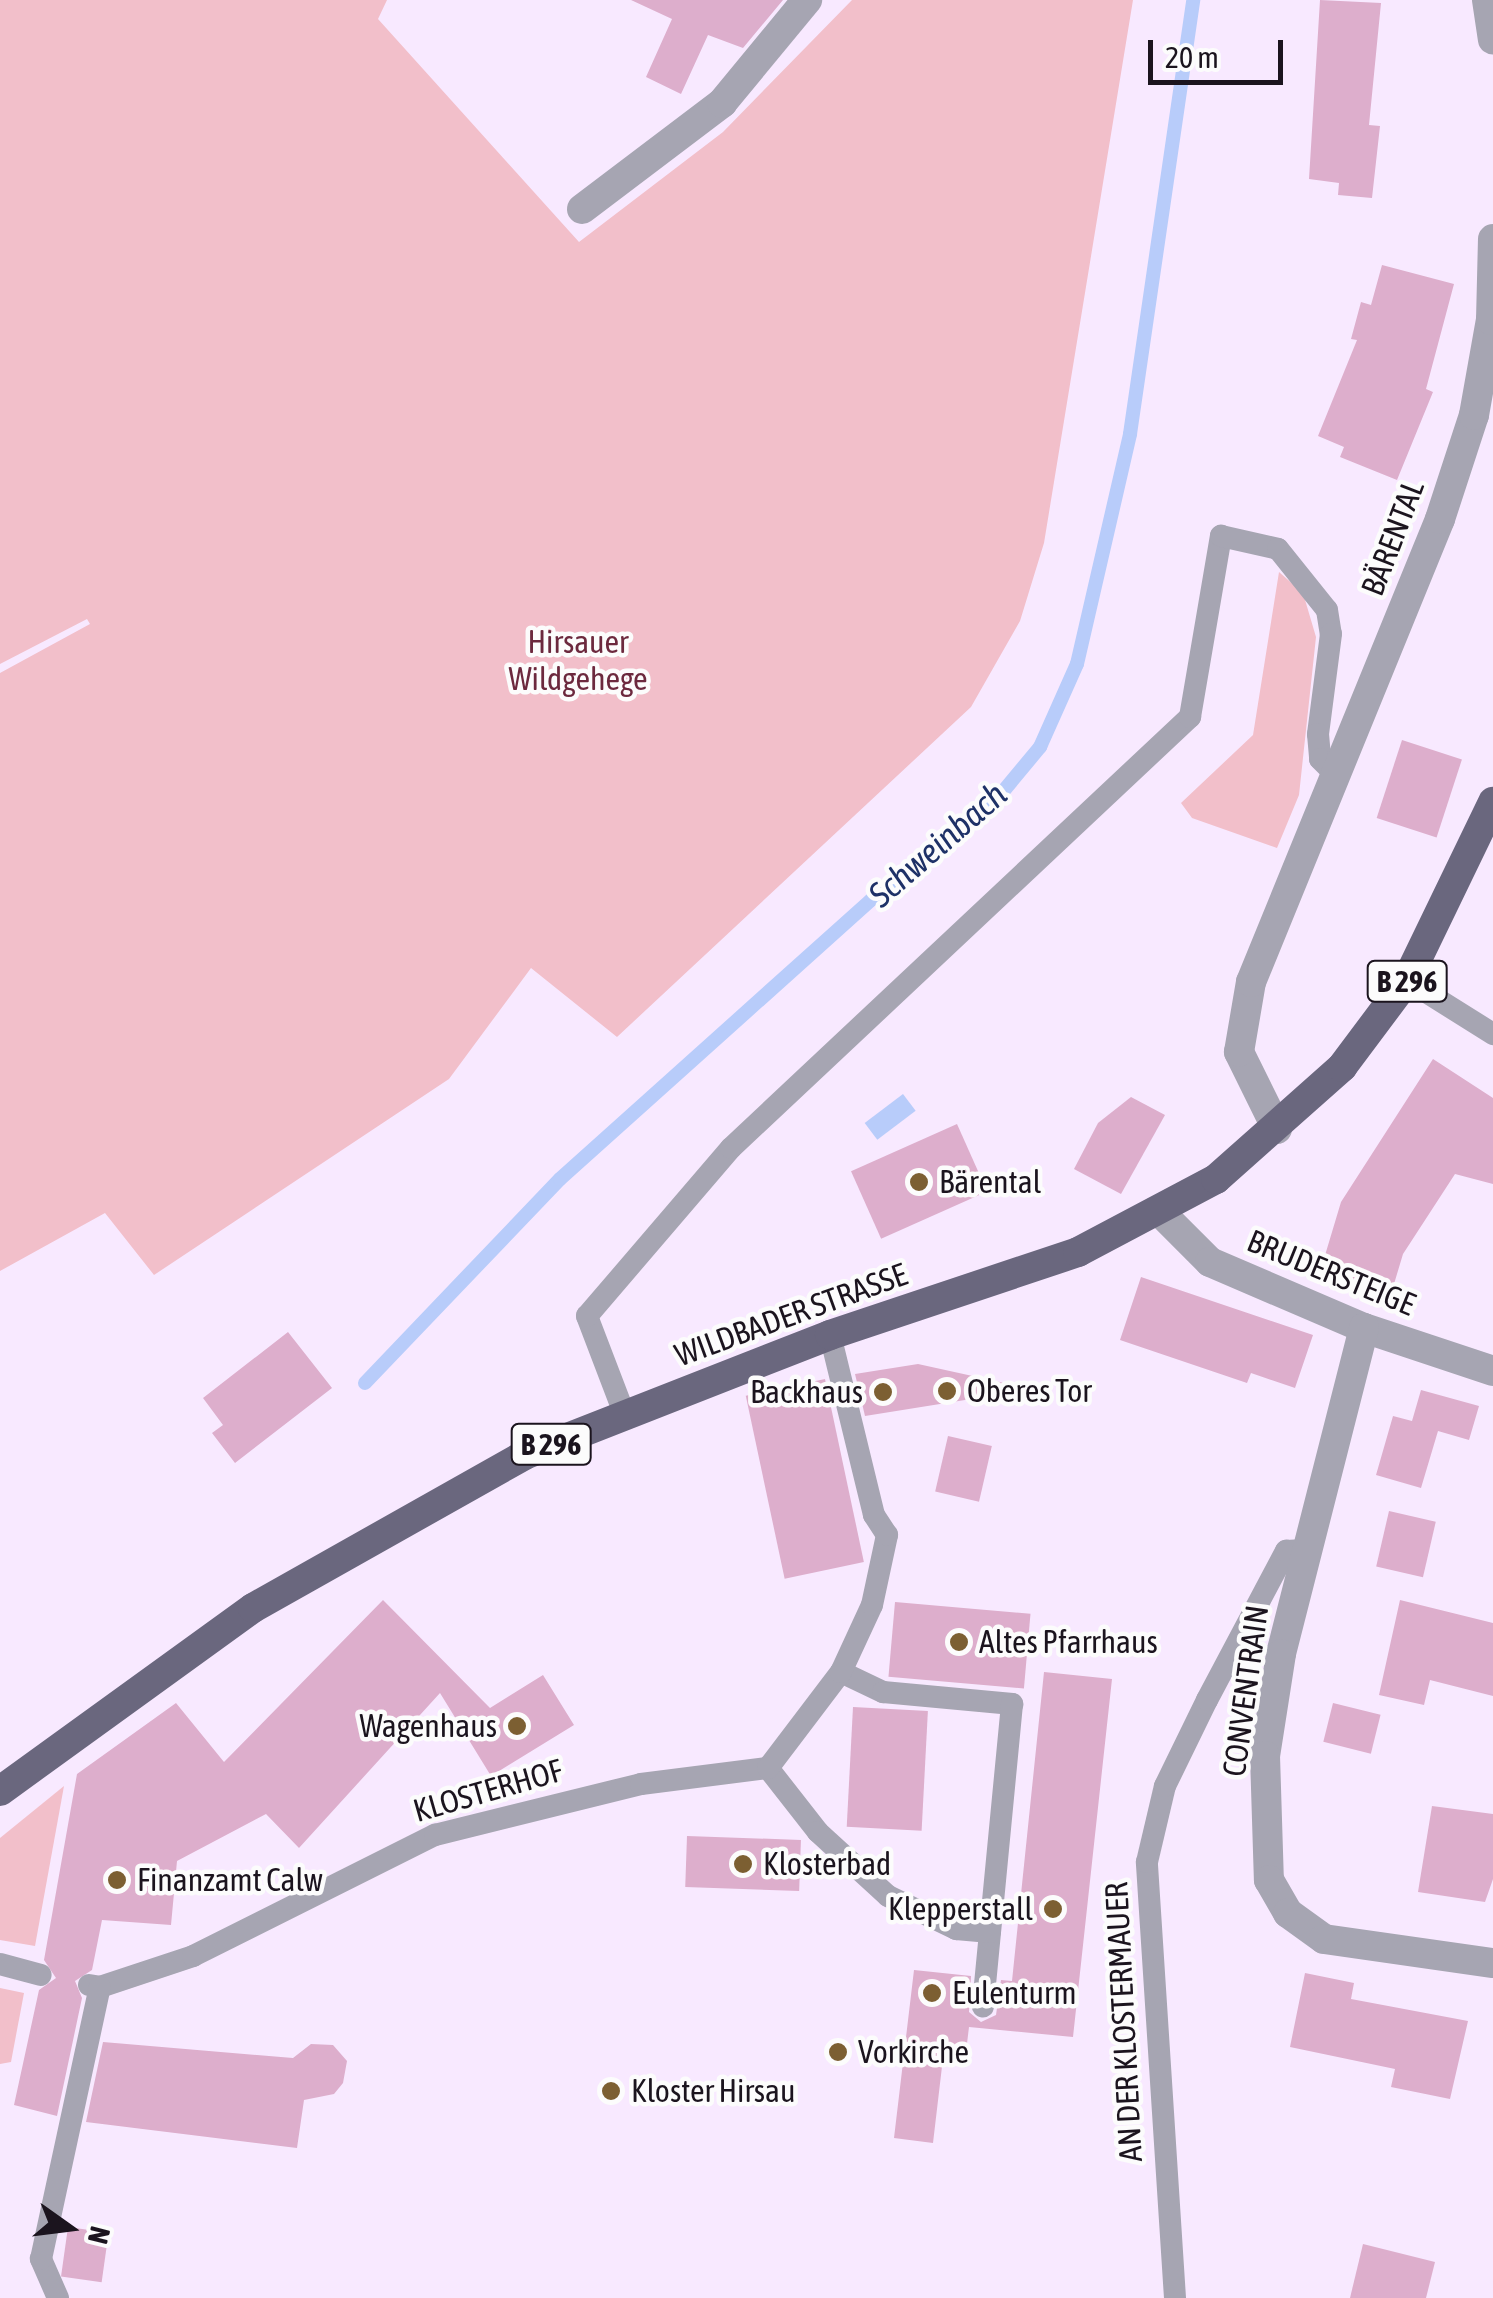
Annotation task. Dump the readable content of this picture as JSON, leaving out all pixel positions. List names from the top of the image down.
{
  "streets": {
    "main road": ["B 296", "WILDBADER STRASSE"],
    "street": ["BÄRENTAL", "BRUDERSTEIGE", "CONVENTRAIN"],
    "lane": ["KLOSTERHOF", "AN DER KLOSTERMAUER"]
  },
  "crossings": [
    ["BÄRENTAL", "WILDBADER STRASSE"],
    ["BRUDERSTEIGE", "WILDBADER STRASSE"],
    ["BRUDERSTEIGE", "CONVENTRAIN"],
    ["CONVENTRAIN", "AN DER KLOSTERMAUER"]
  ],
  "water": ["Schweinbach"],
  "parks": ["Hirsauer Wildgehege"],
  "places": [
    "Bärental",
    "Oberes Tor",
    "Backhaus",
    "Altes Pfarrhaus",
    "Wagenhaus",
    "Klosterbad",
    "Finanzamt Calw",
    "Klepperstall",
    "Eulenturm",
    "Vorkirche",
    "Kloster Hirsau"
  ],
  "scale_bar": "20 m",
  "north": "right"
}
